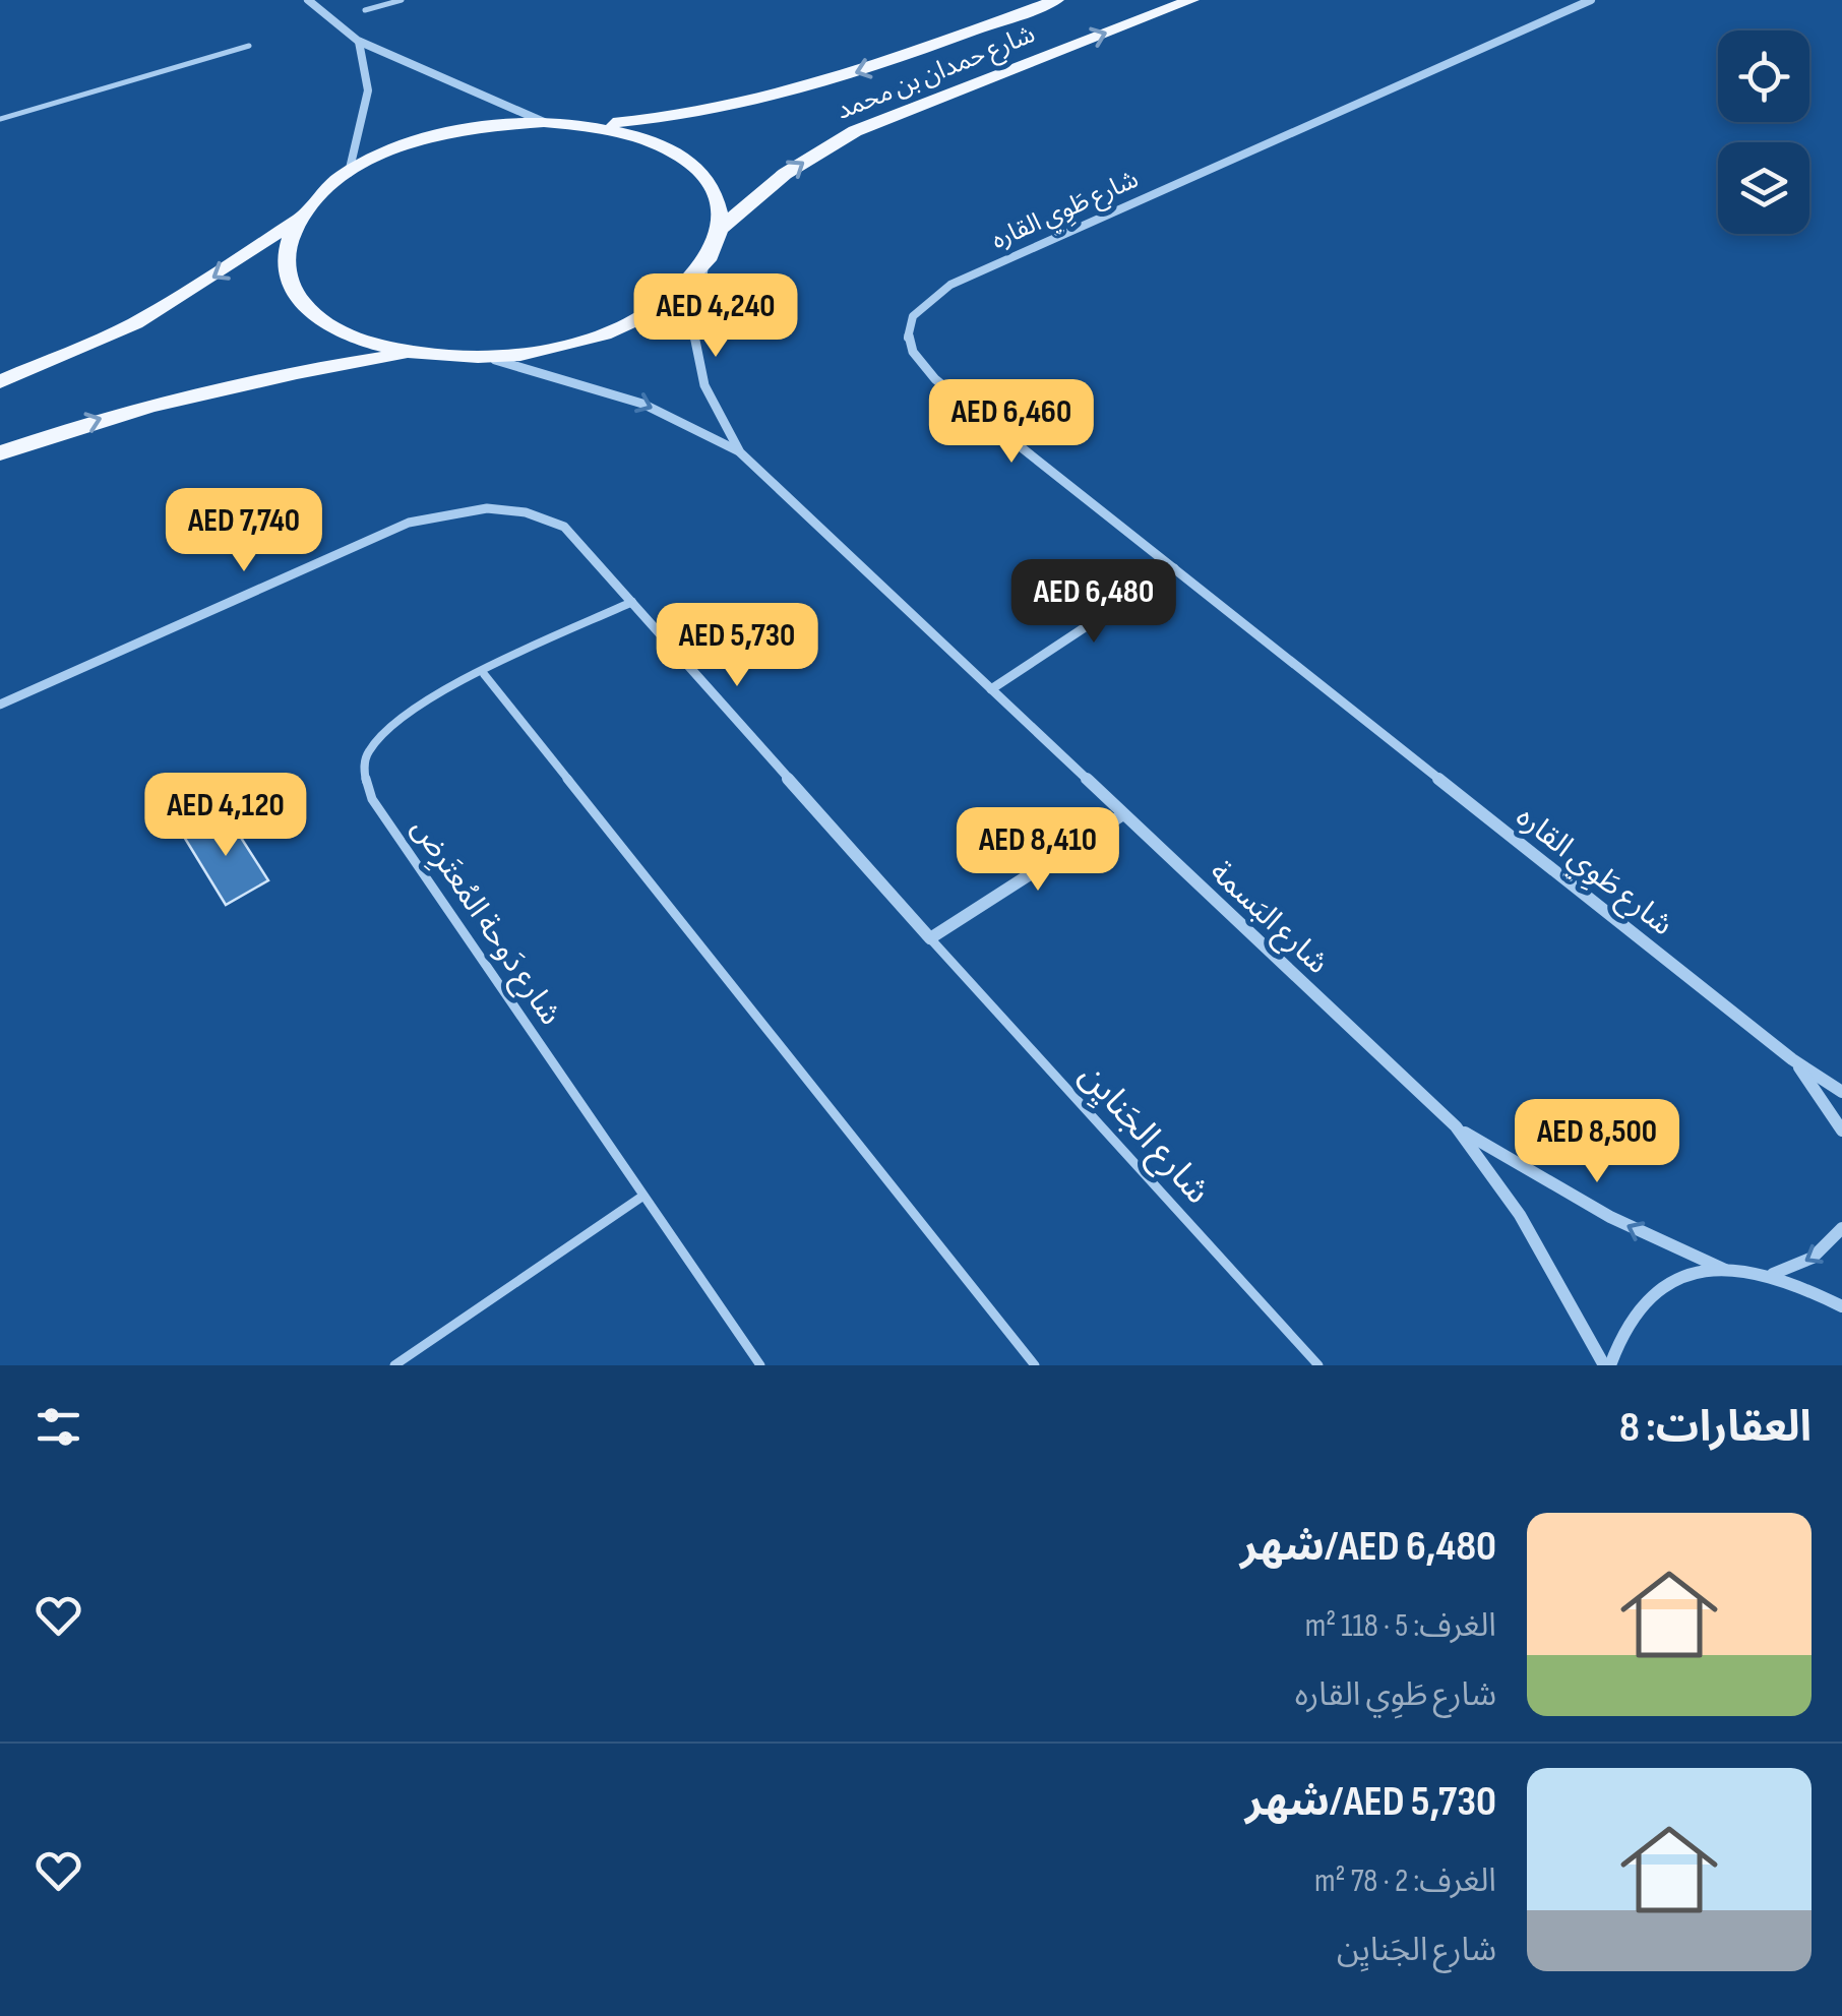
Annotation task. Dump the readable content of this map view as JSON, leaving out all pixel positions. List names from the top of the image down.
{
  "streets": {
    "main road": ["شارع حمدان بن محمد"],
    "street": ["شارع طَوِي القاره", "شارع البَسمة", "شارع الجَنايِن"],
    "lane": ["شارع دَوحة المُعتَرِض"]
  },
  "crossings": [
    ["شارع دَوحة المُعتَرِض", "شارع الجَنايِن"]
  ],
  "page": {
    "price": [
      "AED 4,240",
      "AED 6,460",
      "AED 7,740",
      "AED 6,480",
      "AED 5,730",
      "AED 4,120",
      "AED 8,410",
      "AED 8,500"
    ],
    "heading": "العقارات: 8",
    "list": [
      {
        "name": "AED 6,480/شهر",
        "note": "الغرف: 5 · 118 m² · شارع طَوِي القاره"
      },
      {
        "name": "AED 5,730/شهر",
        "note": "الغرف: 2 · 78 m² · شارع الجَنايِن"
      }
    ]
  }
}
